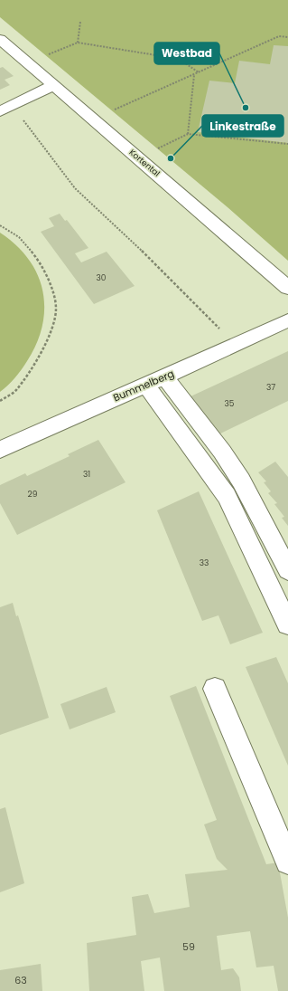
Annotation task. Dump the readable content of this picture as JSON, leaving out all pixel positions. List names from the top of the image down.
{
  "streets": {
    "street": ["Kortental", "Bummelberg"]
  },
  "places": ["Westbad", "Linkestraße"],
  "house_numbers": [
    "30",
    "37",
    "35",
    "31",
    "29",
    "33",
    "59",
    "63"
  ]
}
